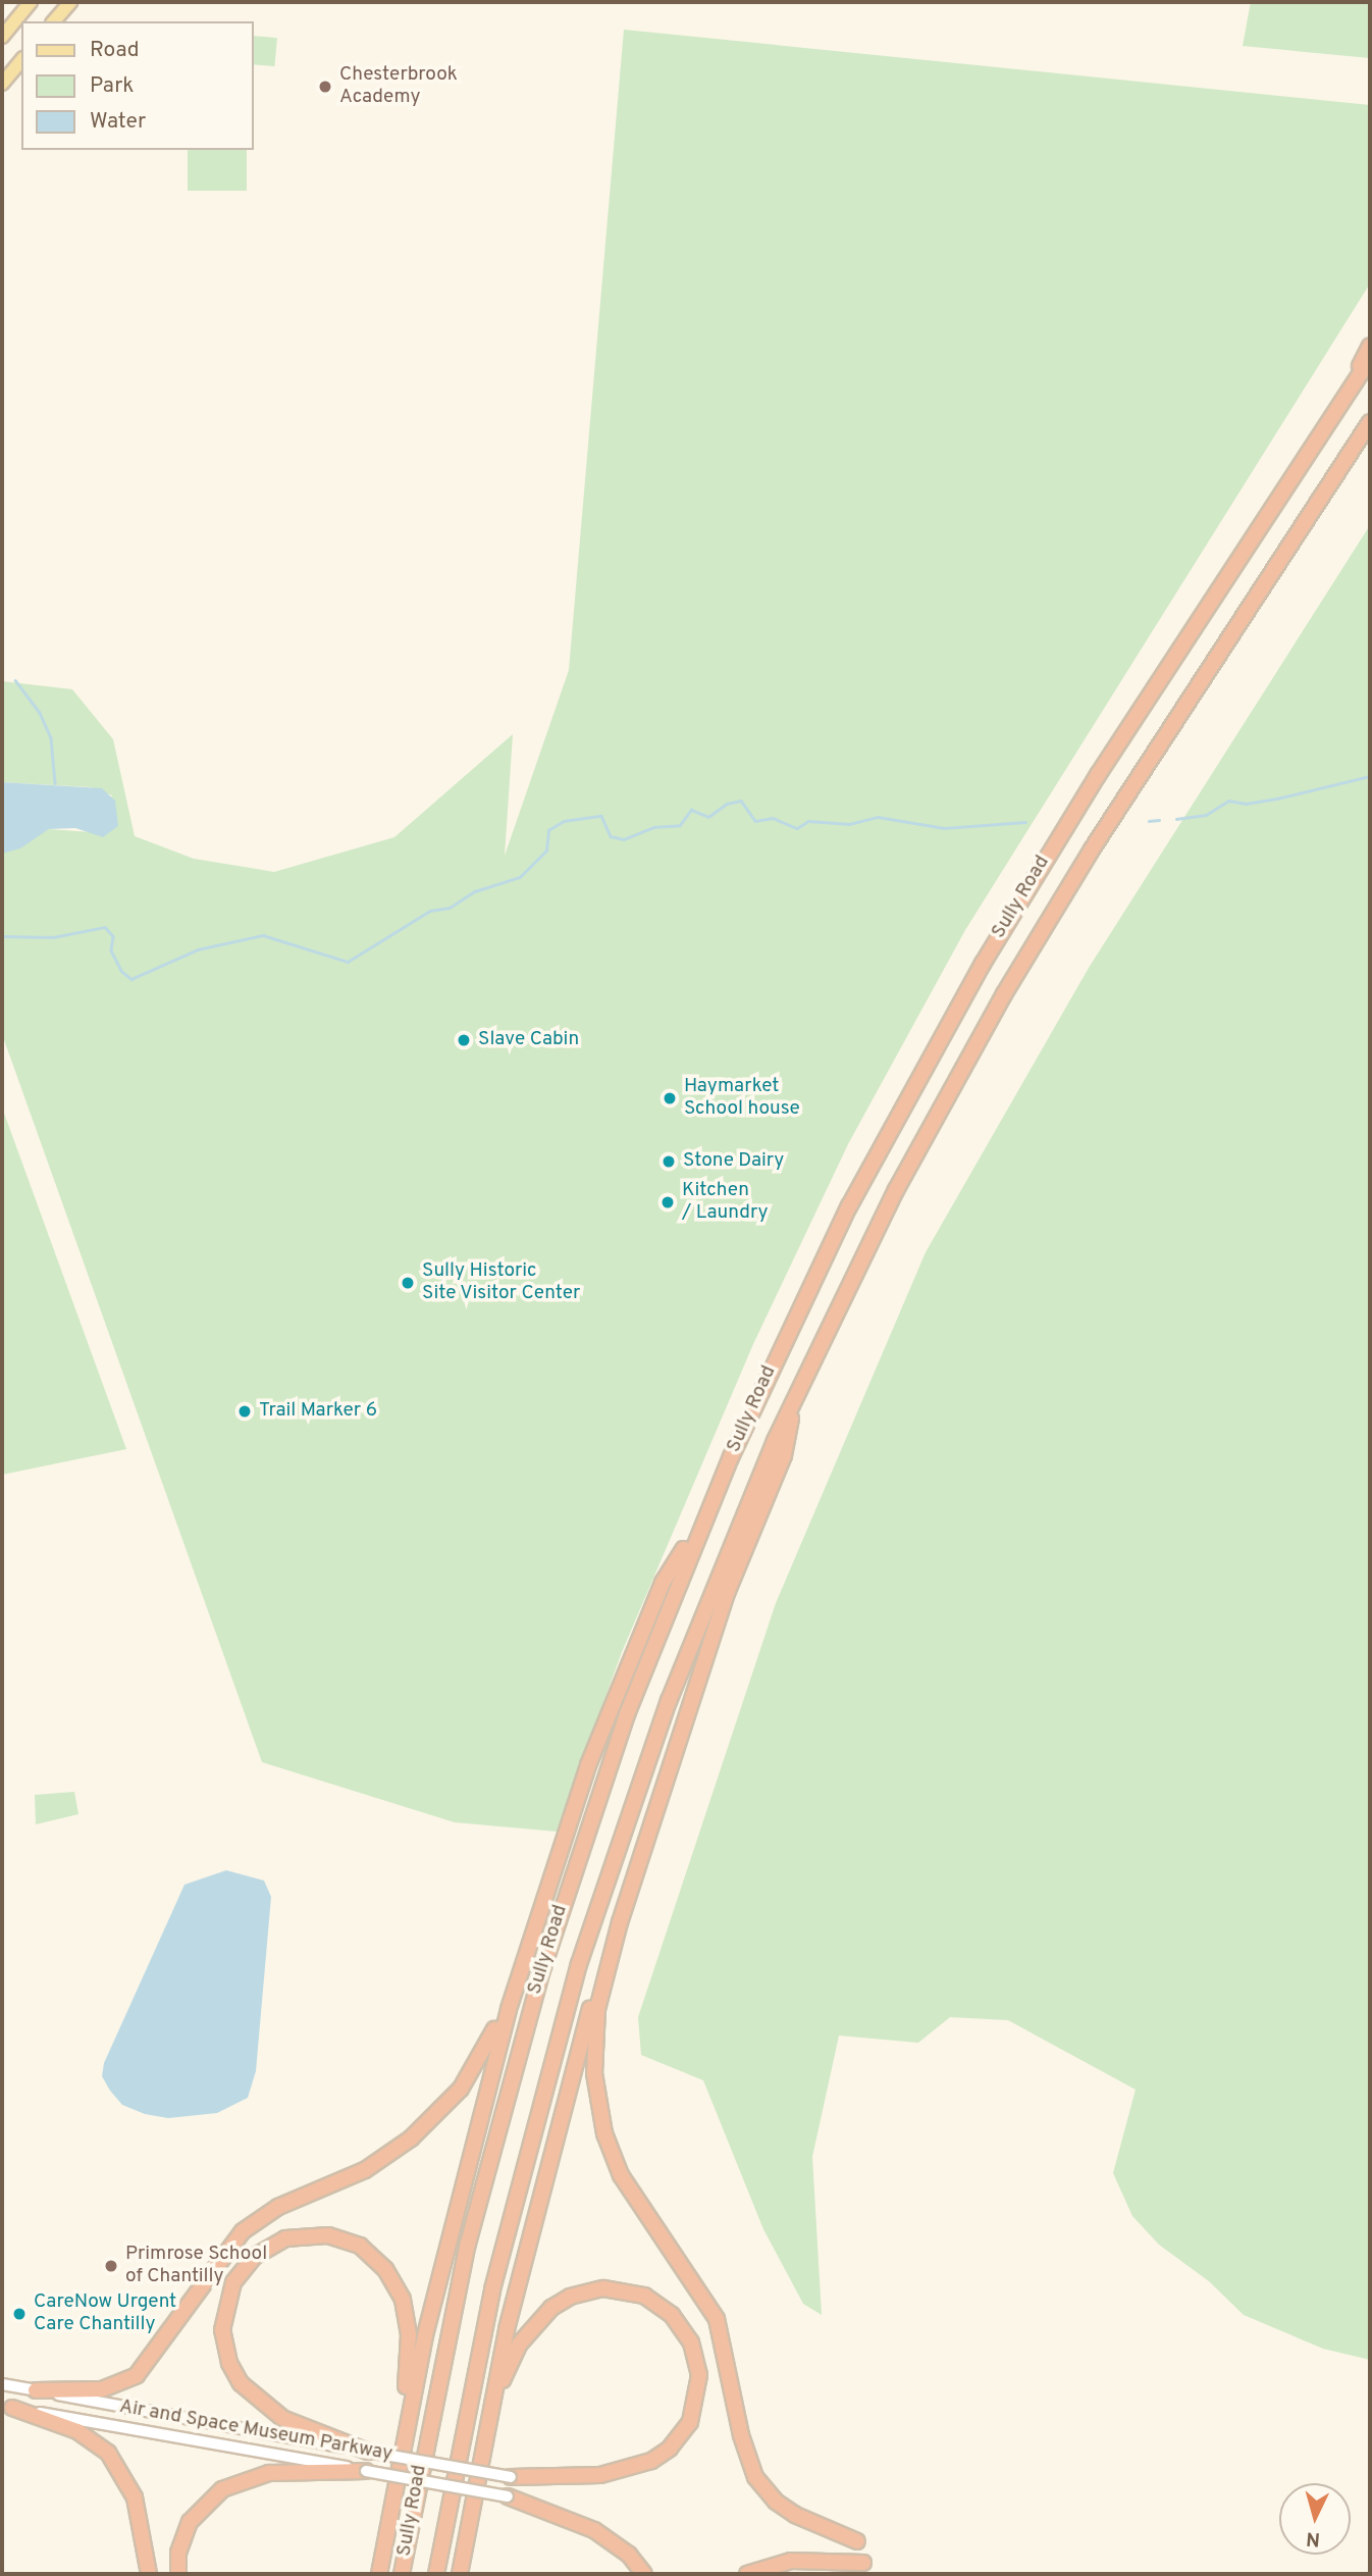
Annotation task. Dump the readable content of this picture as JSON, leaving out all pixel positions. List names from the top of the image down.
{
  "streets": {
    "highway": ["Sully Road"],
    "main road": ["Air and Space Museum Parkway"]
  },
  "places": [
    "Chesterbrook Academy",
    "Slave Cabin",
    "Haymarket School house",
    "Stone Dairy",
    "Kitchen / Laundry",
    "Sully Historic Site Visitor Center",
    "Trail Marker 6",
    "Primrose School of Chantilly",
    "CareNow Urgent Care Chantilly"
  ],
  "legend": ["Road", "Park", "Water"],
  "north": "bottom"
}
